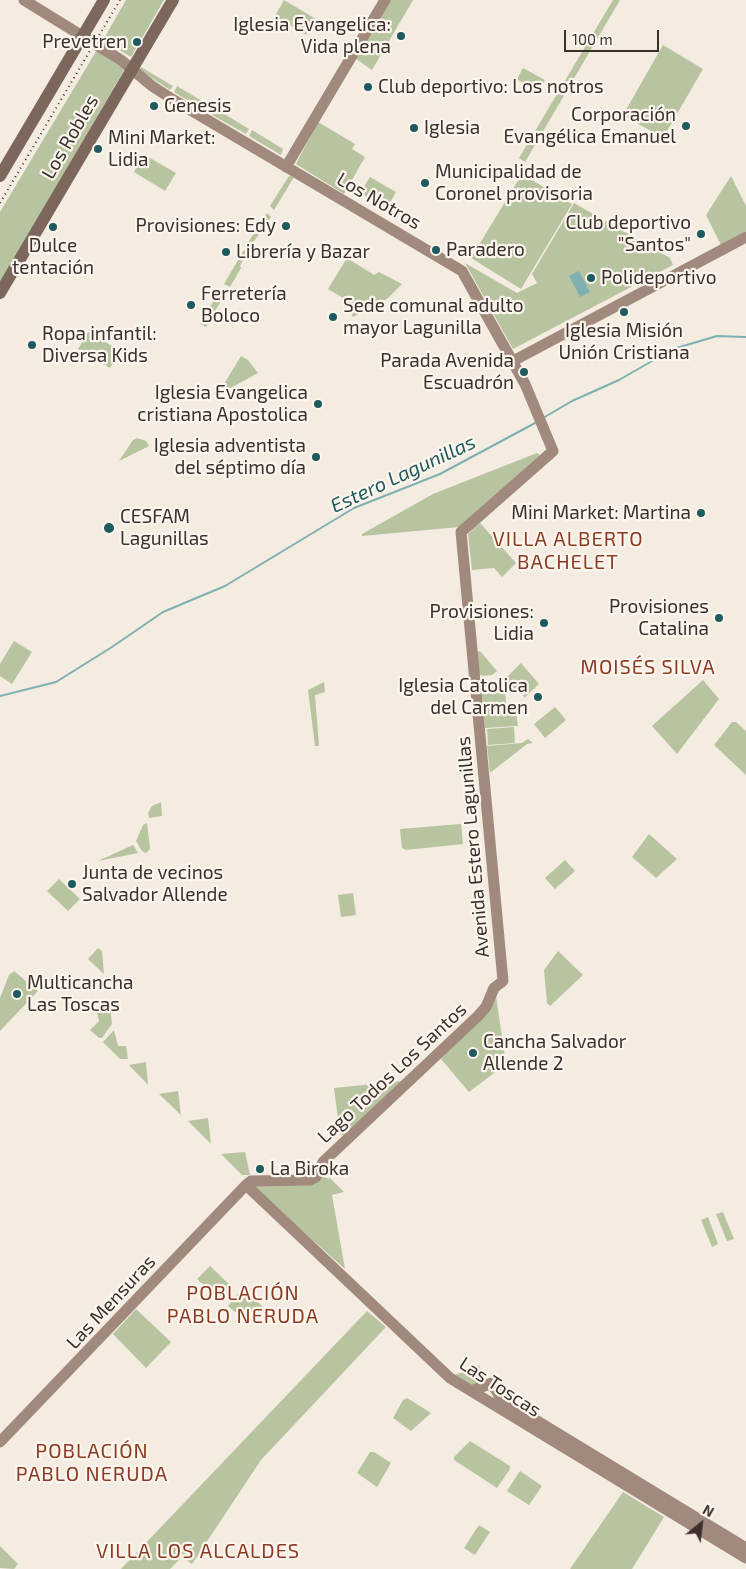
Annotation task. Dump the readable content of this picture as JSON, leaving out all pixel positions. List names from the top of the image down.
{
  "streets": {
    "main road": ["Los Robles"],
    "street": [
      "Los Notros",
      "Avenida Estero Lagunillas",
      "Lago Todos Los Santos",
      "Las Mensuras",
      "Las Toscas"
    ]
  },
  "crossings": [
    ["Los Robles", "Los Notros"],
    ["Los Notros", "Avenida Estero Lagunillas"],
    ["Avenida Estero Lagunillas", "Lago Todos Los Santos"],
    ["Lago Todos Los Santos", "Las Mensuras"],
    ["Lago Todos Los Santos", "Las Toscas"],
    ["Las Mensuras", "Las Toscas"]
  ],
  "districts": [
    "VILLA ALBERTO BACHELET",
    "MOISÉS SILVA",
    "POBLACIÓN PABLO NERUDA",
    "POBLACIÓN PABLO NERUDA",
    "VILLA LOS ALCALDES"
  ],
  "water": ["Estero Lagunillas"],
  "places": [
    "Iglesia Evangelica: Vida plena",
    "Prevetren",
    "Club deportivo: Los notros",
    "Genesis",
    "Corporación Evangélica Emanuel",
    "Iglesia",
    "Mini Market: Lidia",
    "Municipalidad de Coronel provisoria",
    "Provisiones: Edy",
    "Dulce tentación",
    "Club deportivo \"Santos\"",
    "Paradero",
    "Librería y Bazar",
    "Polideportivo",
    "Ferretería Boloco",
    "Iglesia Misión Unión Cristiana",
    "Sede comunal adulto mayor Lagunilla",
    "Ropa infantil: Diversa Kids",
    "Parada Avenida Escuadrón",
    "Iglesia Evangelica cristiana Apostolica",
    "Iglesia adventista del séptimo día",
    "Mini Market: Martina",
    "CESFAM Lagunillas",
    "Provisiones Catalina",
    "Provisiones: Lidia",
    "Iglesia Catolica del Carmen",
    "Junta de vecinos Salvador Allende",
    "Multicancha Las Toscas",
    "Cancha Salvador Allende 2",
    "La Biroka"
  ],
  "scale_bar": "100 m",
  "north": "top right"
}
